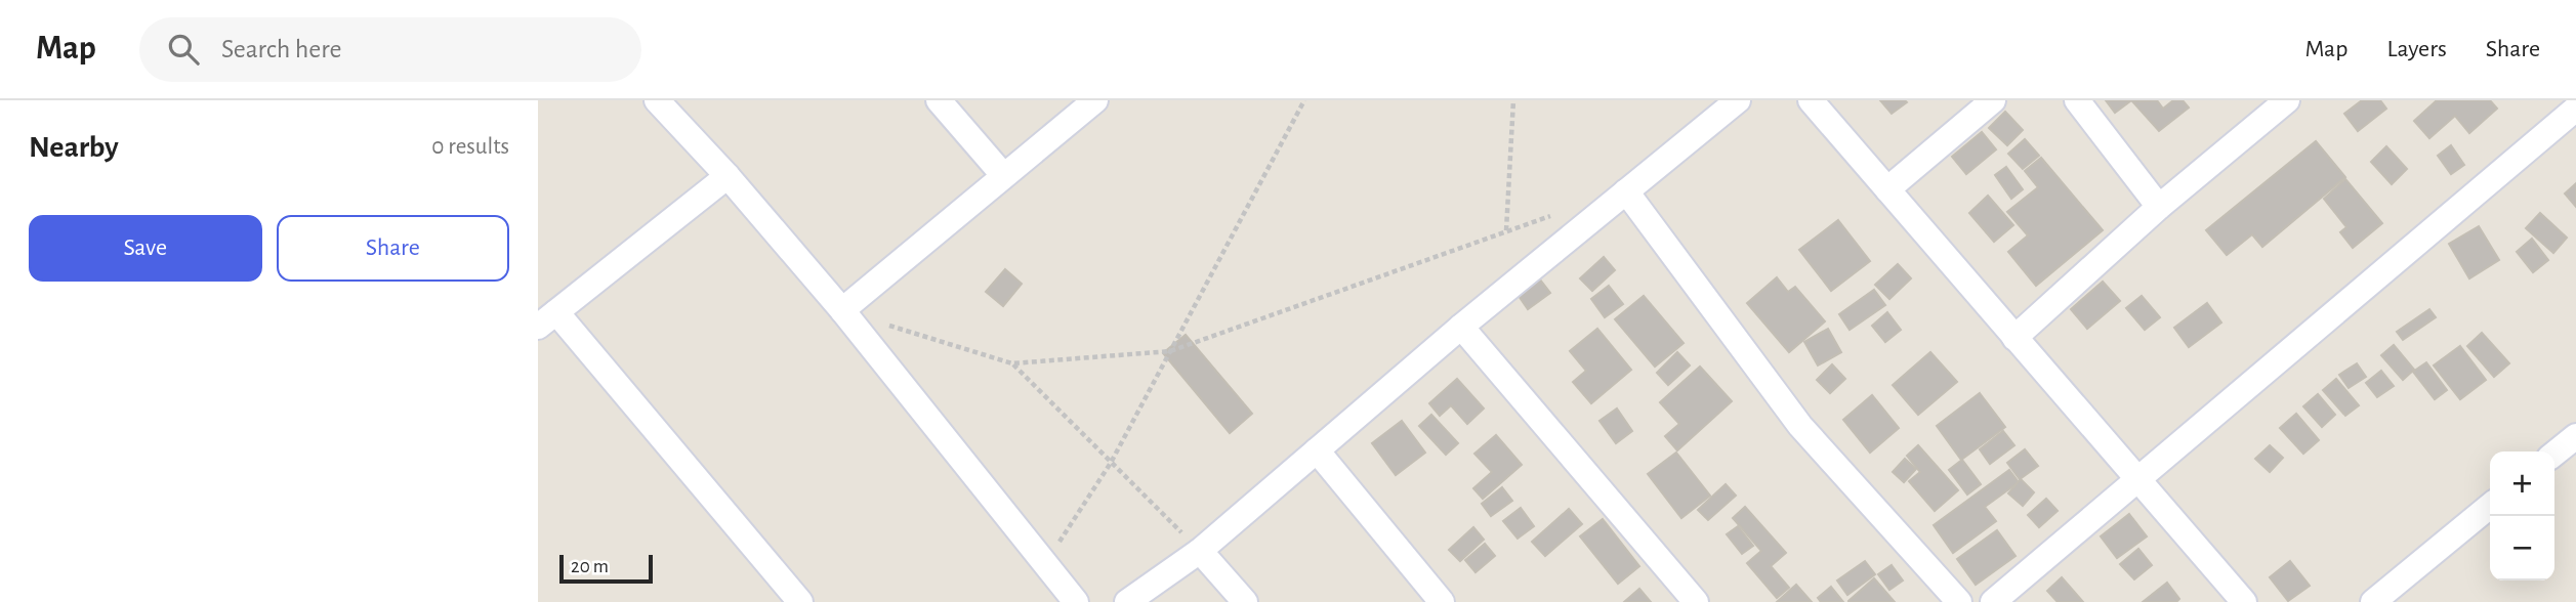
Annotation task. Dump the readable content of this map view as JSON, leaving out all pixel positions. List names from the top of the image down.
{
  "scale_bar": "20 m",
  "page": {
    "header": "Map",
    "search": "Search here",
    "nav": ["Map", "Layers", "Share"],
    "heading": ["Nearby", "0 results"],
    "buttons": ["Save", "Share"],
    "map_buttons": ["+", "−"],
    "scale": "20 m"
  }
}
